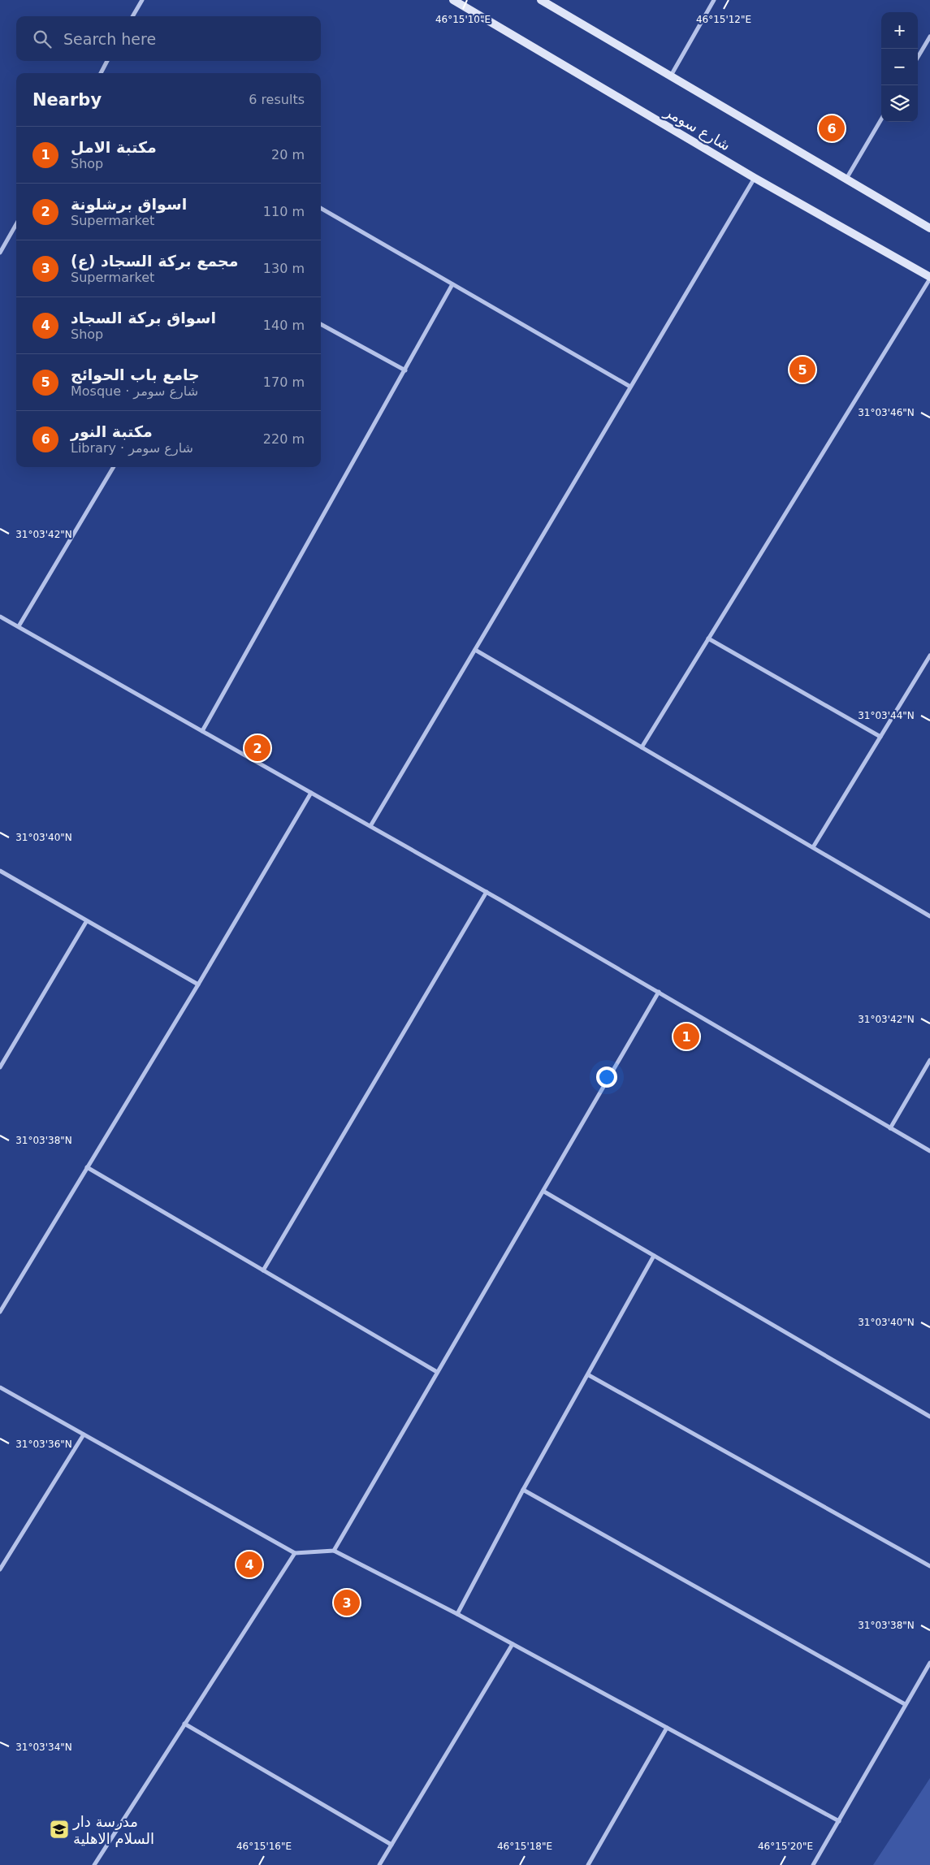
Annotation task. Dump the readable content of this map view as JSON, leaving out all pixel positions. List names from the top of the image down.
{
  "streets": {
    "main road": ["شارع سومر"]
  },
  "places": {
    "school or university": ["مدرسة دار السلام الاهلية"]
  },
  "page": {
    "map_buttons": ["+", "−"],
    "search": "Search here",
    "heading": ["Nearby", "6 results"],
    "pins": [
      "6",
      "5",
      "2",
      "1",
      "4",
      "3"
    ],
    "list": [
      {
        "mark": "1",
        "name": "مكتبة الامل",
        "note": "Shop",
        "value": "20 m"
      },
      {
        "mark": "2",
        "name": "اسواق برشلونة",
        "note": "Supermarket",
        "value": "110 m"
      },
      {
        "mark": "3",
        "name": "مجمع بركة السجاد (ع)",
        "note": "Supermarket",
        "value": "130 m"
      },
      {
        "mark": "4",
        "name": "اسواق بركة السجاد",
        "note": "Shop",
        "value": "140 m"
      },
      {
        "mark": "5",
        "name": "جامع باب الحوائج",
        "note": "Mosque · شارع سومر",
        "value": "170 m"
      },
      {
        "mark": "6",
        "name": "مكتبة النور",
        "note": "Library · شارع سومر",
        "value": "220 m"
      }
    ]
  },
  "coordinates": [
    "46°15'10\"E",
    "46°15'12\"E",
    "31°03'46\"N",
    "31°03'42\"N",
    "31°03'44\"N",
    "31°03'40\"N",
    "31°03'38\"N",
    "31°03'36\"N",
    "31°03'34\"N",
    "46°15'16\"E",
    "46°15'18\"E",
    "46°15'20\"E"
  ]
}
